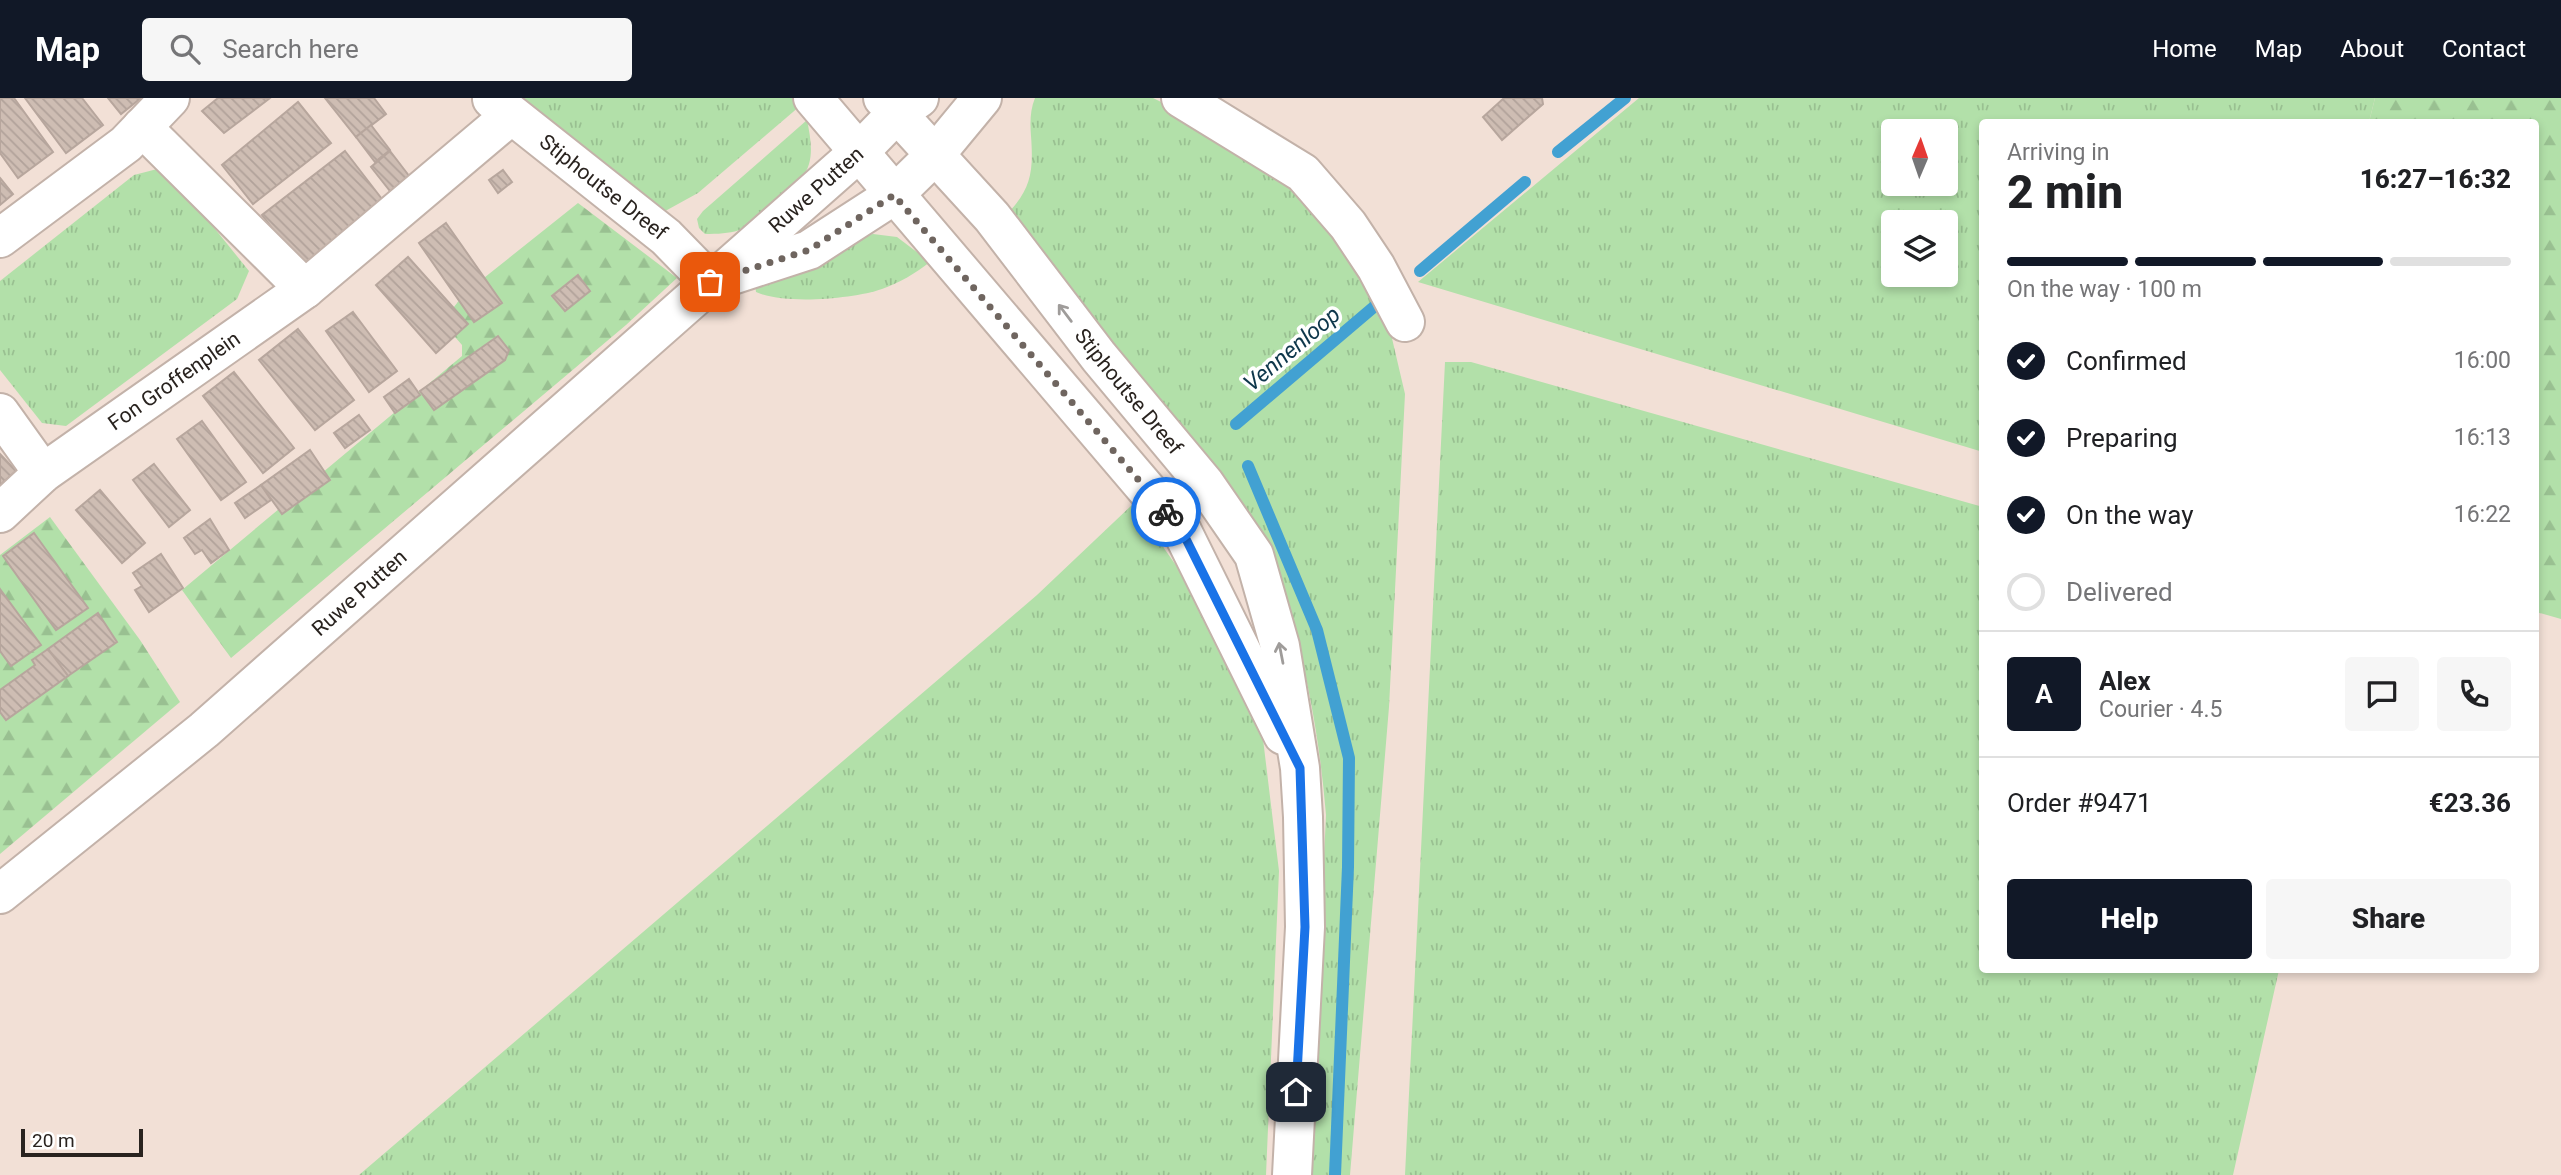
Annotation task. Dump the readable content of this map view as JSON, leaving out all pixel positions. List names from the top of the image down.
{
  "streets": {
    "street": ["Stiphoutse Dreef", "Ruwe Putten", "Fon Groffenplein"]
  },
  "crossings": [
    ["Stiphoutse Dreef", "Ruwe Putten"],
    ["Stiphoutse Dreef", "Fon Groffenplein"]
  ],
  "water": ["Vennenloop"],
  "scale_bar": "20 m",
  "north": "top",
  "page": {
    "header": "Map",
    "search": "Search here",
    "nav": [
      "Home",
      "Map",
      "About",
      "Contact"
    ],
    "heading": ["2 min", "Arriving in", "16:27–16:32"],
    "panel": [
      "Alex",
      "Courier · 4.5",
      "Order #9471",
      "€23.36"
    ],
    "bar": "On the way · 100 m",
    "list": [
      ["Confirmed", "16:00"],
      ["Preparing", "16:13"],
      ["On the way", "16:22"],
      "Delivered"
    ],
    "round": "A",
    "buttons": ["Help", "Share"],
    "scale": "20 m"
  }
}
